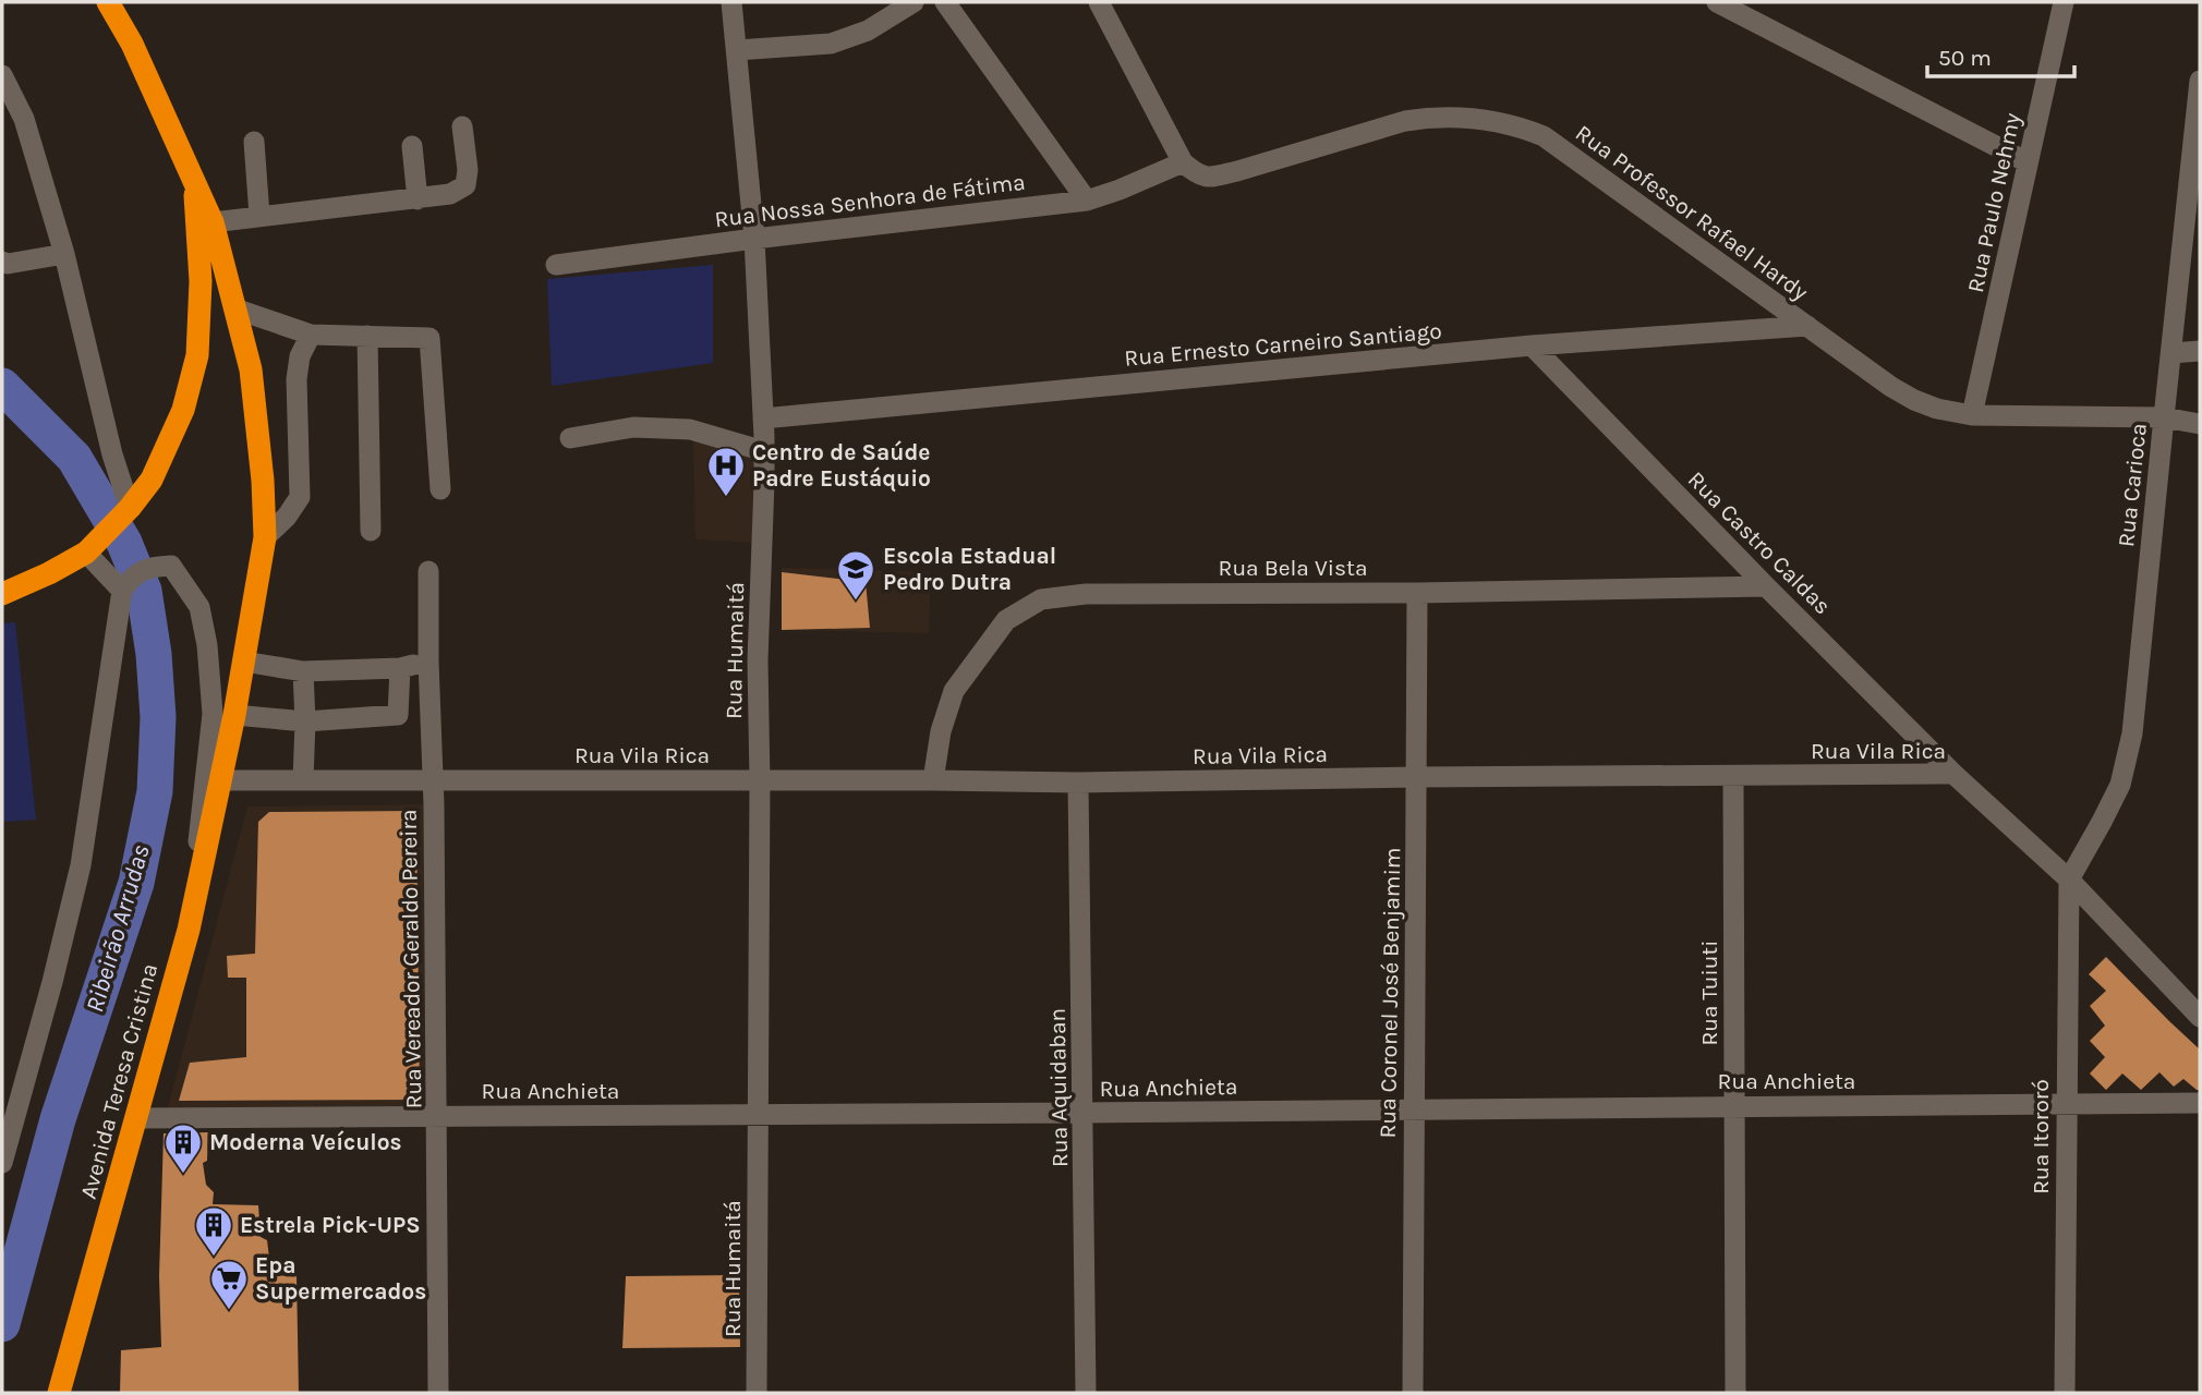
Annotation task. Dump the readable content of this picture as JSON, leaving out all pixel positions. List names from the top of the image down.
{
  "streets": {
    "highway": ["Avenida Teresa Cristina"],
    "street": [
      "Rua Nossa Senhora de Fátima",
      "Rua Paulo Nehmy",
      "Rua Professor Rafael Hardy",
      "Rua Ernesto Carneiro Santiago",
      "Rua Carioca",
      "Rua Castro Caldas",
      "Rua Bela Vista",
      "Rua Humaitá",
      "Rua Vila Rica",
      "Rua Vereador Geraldo Pereira",
      "Rua Coronel José Benjamim",
      "Rua Tuiuti",
      "Rua Anchieta",
      "Rua Aquidaban",
      "Rua Itororó"
    ]
  },
  "crossings": [
    ["Rua Nossa Senhora de Fátima", "Rua Professor Rafael Hardy"],
    ["Rua Nossa Senhora de Fátima", "Rua Humaitá"],
    ["Rua Paulo Nehmy", "Rua Professor Rafael Hardy"],
    ["Rua Professor Rafael Hardy", "Rua Ernesto Carneiro Santiago"],
    ["Rua Professor Rafael Hardy", "Rua Carioca"],
    ["Rua Ernesto Carneiro Santiago", "Rua Castro Caldas"],
    ["Rua Ernesto Carneiro Santiago", "Rua Humaitá"],
    ["Rua Carioca", "Rua Vila Rica"],
    ["Rua Carioca", "Rua Itororó"],
    ["Rua Castro Caldas", "Rua Bela Vista"],
    ["Rua Castro Caldas", "Rua Vila Rica"],
    ["Rua Bela Vista", "Rua Vila Rica"],
    ["Rua Bela Vista", "Rua Coronel José Benjamim"],
    ["Rua Humaitá", "Rua Vila Rica"],
    ["Rua Humaitá", "Rua Anchieta"],
    ["Rua Vila Rica", "Rua Vereador Geraldo Pereira"],
    ["Rua Vila Rica", "Rua Coronel José Benjamim"],
    ["Rua Vila Rica", "Rua Tuiuti"],
    ["Rua Vila Rica", "Avenida Teresa Cristina"],
    ["Rua Vila Rica", "Rua Aquidaban"],
    ["Rua Vila Rica", "Rua Itororó"],
    ["Rua Vereador Geraldo Pereira", "Rua Anchieta"],
    ["Rua Coronel José Benjamim", "Rua Anchieta"],
    ["Rua Tuiuti", "Rua Anchieta"],
    ["Avenida Teresa Cristina", "Rua Anchieta"],
    ["Rua Anchieta", "Rua Aquidaban"],
    ["Rua Anchieta", "Rua Itororó"]
  ],
  "water": ["Ribeirão Arrudas"],
  "places": {
    "hospital": ["Centro de Saúde Padre Eustáquio"],
    "school or university": ["Escola Estadual Pedro Dutra"],
    "building": ["Moderna Veículos", "Estrela Pick-UPS"],
    "supermarket": ["Epa Supermercados"]
  },
  "scale_bar": "50 m"
}
